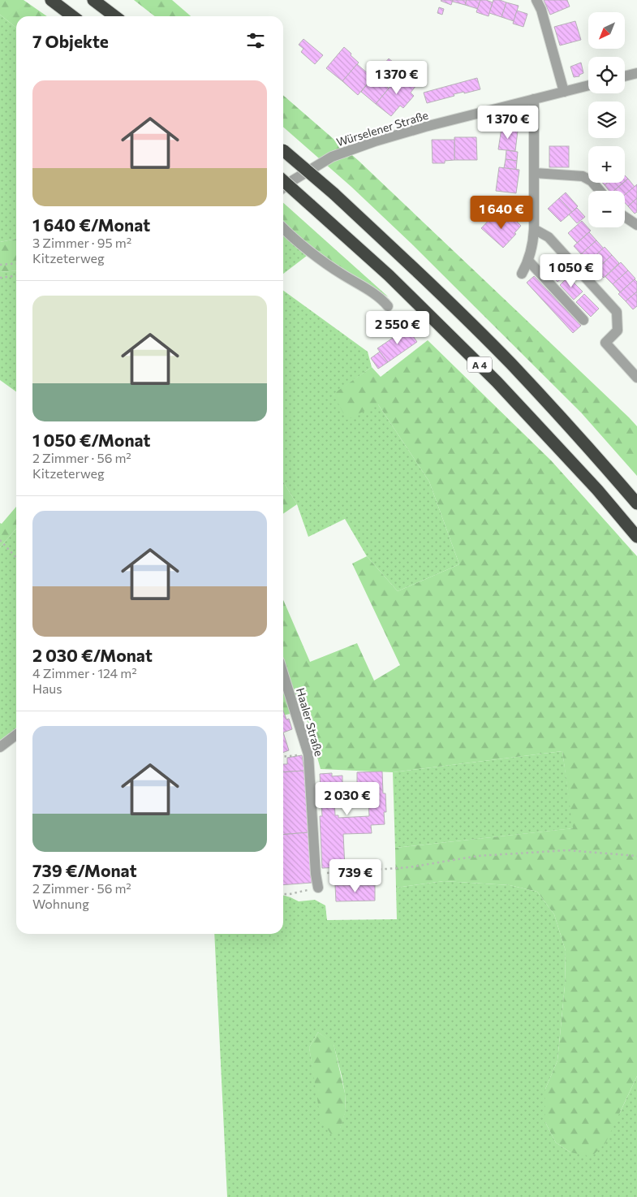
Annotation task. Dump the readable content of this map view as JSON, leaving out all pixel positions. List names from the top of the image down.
{
  "streets": {
    "highway": ["A 4"],
    "street": ["Würselener Straße", "Haaler Straße"]
  },
  "north": "bottom left",
  "page": {
    "map_buttons": ["+", "−"],
    "heading": "7 Objekte",
    "price": [
      "1 370 €",
      "1 370 €",
      "1 640 €",
      "1 050 €",
      "2 550 €",
      "2 030 €",
      "739 €"
    ],
    "list": [
      {
        "name": "1 640 €/Monat",
        "note": "3 Zimmer · 95 m² · Kitzeterweg"
      },
      {
        "name": "1 050 €/Monat",
        "note": "2 Zimmer · 56 m² · Kitzeterweg"
      },
      {
        "name": "2 030 €/Monat",
        "note": "4 Zimmer · 124 m² · Haus"
      },
      {
        "name": "739 €/Monat",
        "note": "2 Zimmer · 56 m² · Wohnung"
      }
    ]
  }
}
